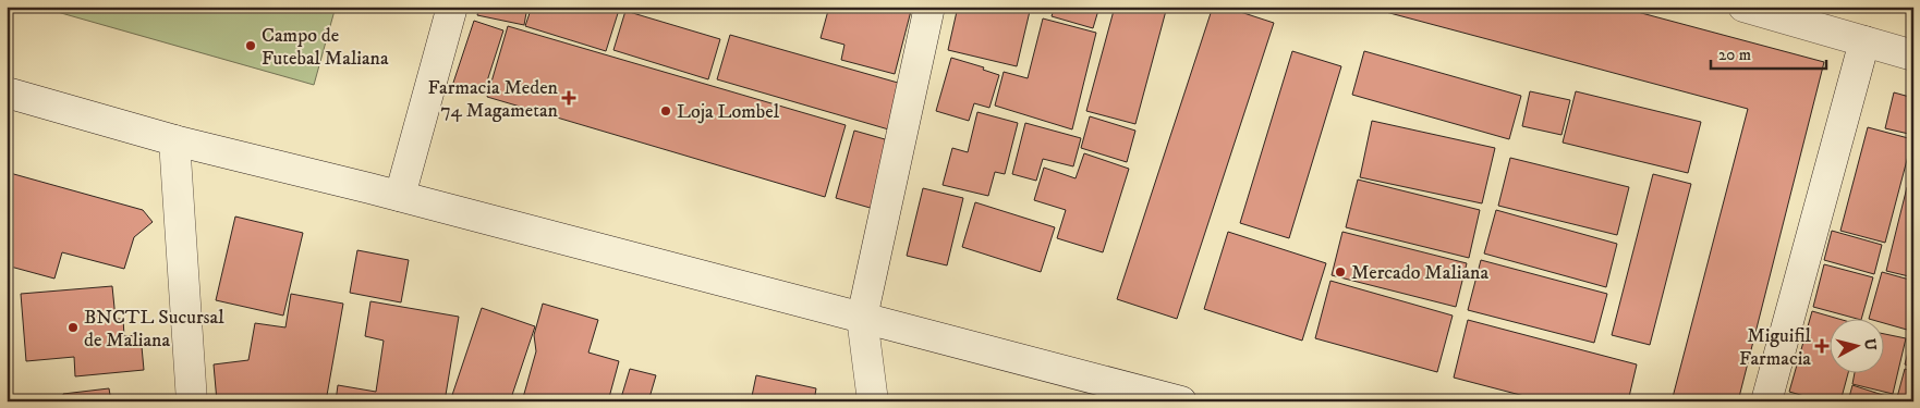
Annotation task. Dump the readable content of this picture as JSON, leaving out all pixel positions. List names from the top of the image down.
{
  "places": {
    "other": [
      "Campo de Futebal Maliana",
      "Loja Lombel",
      "Mercado Maliana",
      "BNCTL Sucursal de Maliana"
    ],
    "health": ["Farmacia Meden 74 Magametan", "Miguifil Farmacia"]
  },
  "scale_bar": "20 m",
  "north": "right"
}
